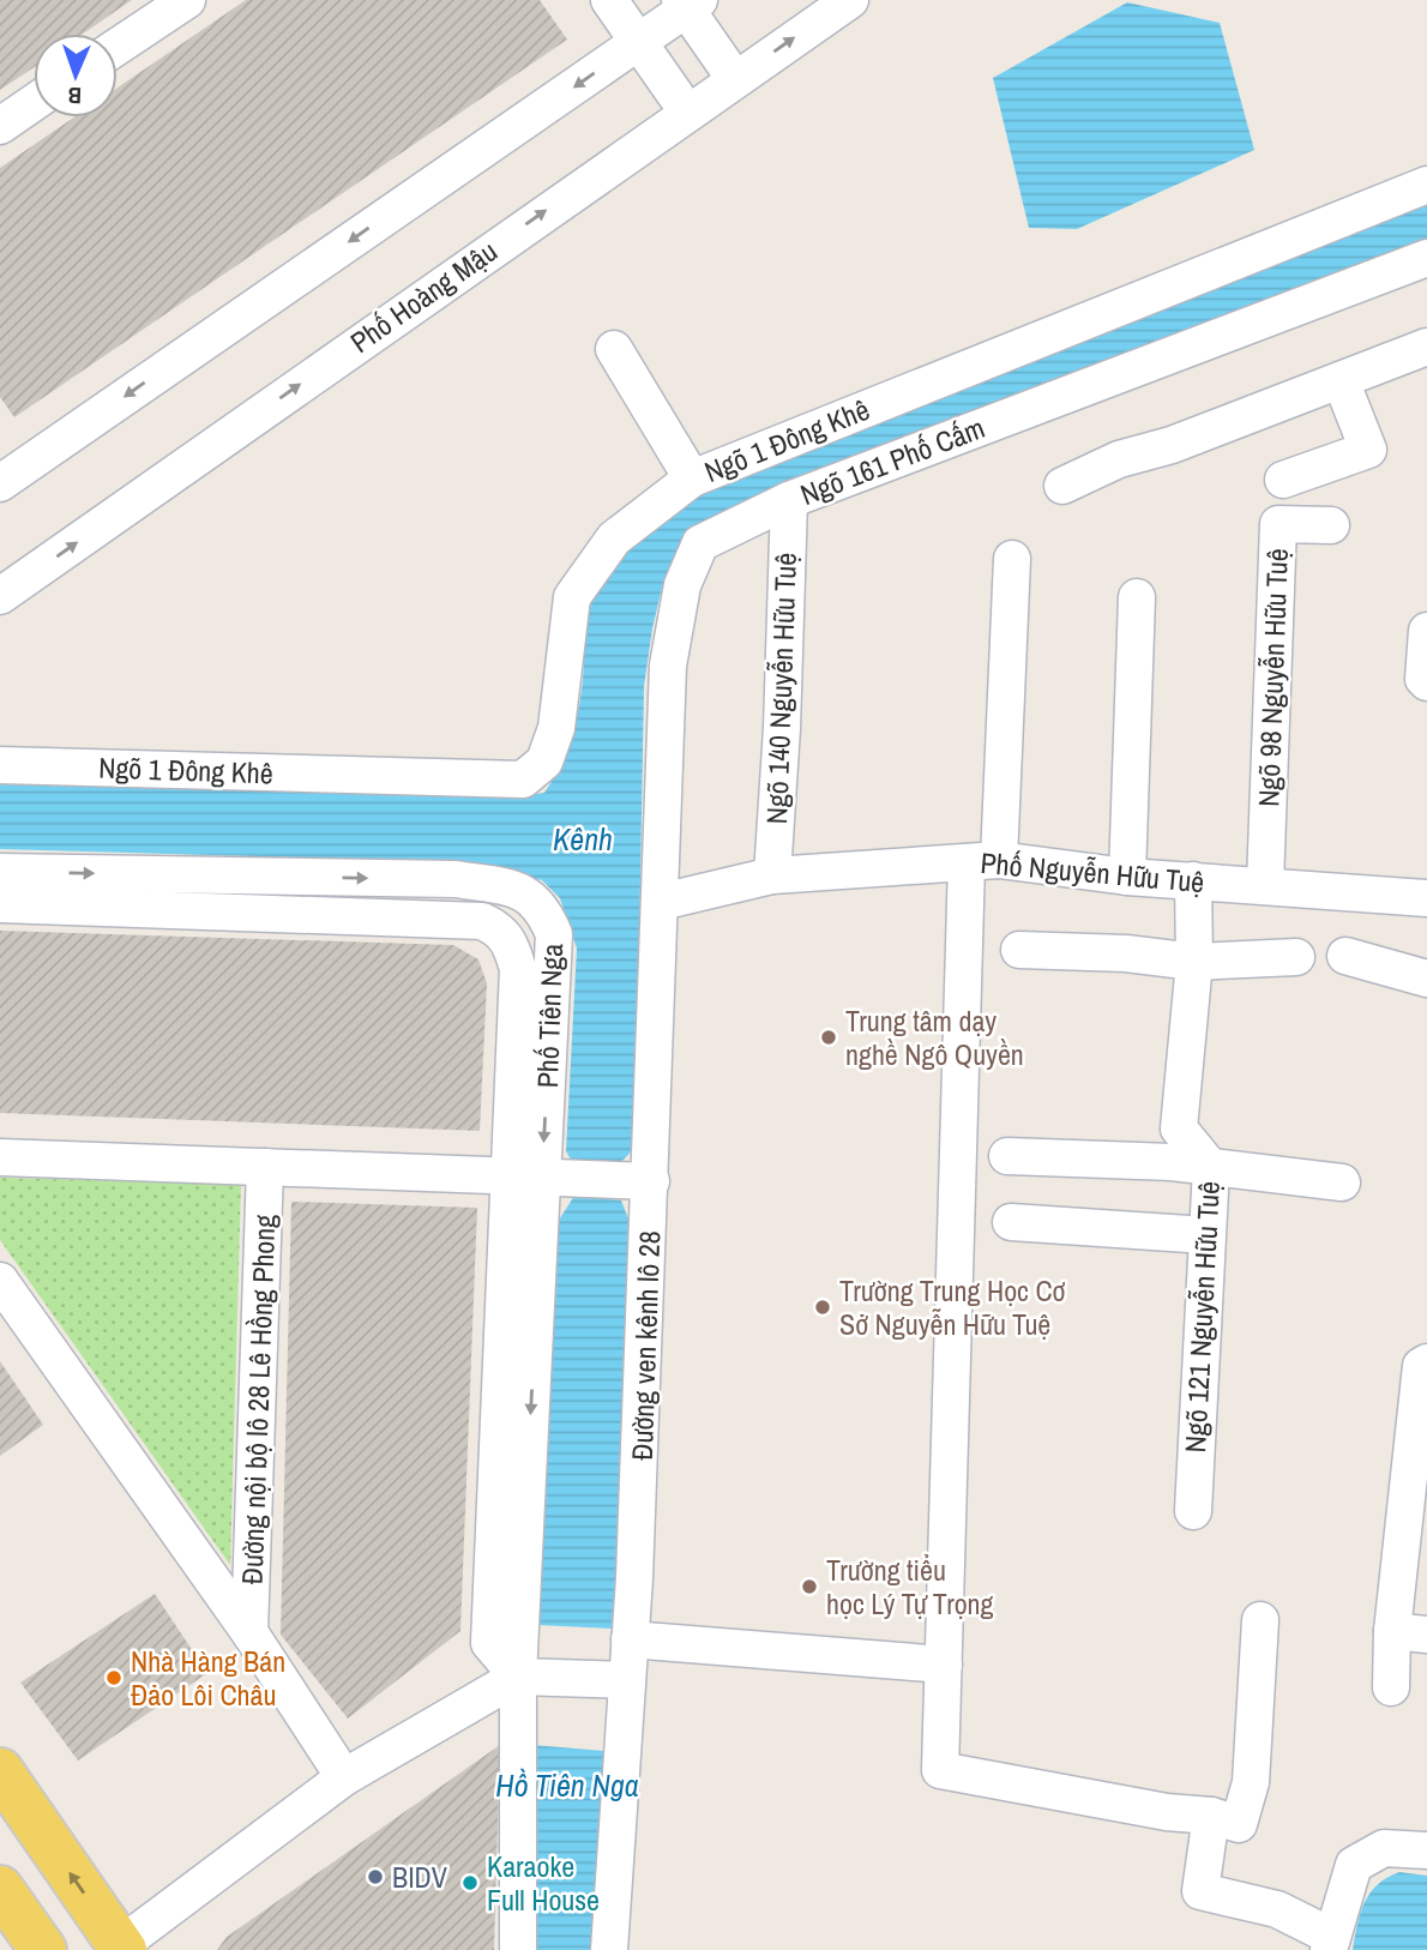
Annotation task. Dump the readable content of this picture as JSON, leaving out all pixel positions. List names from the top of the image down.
{
  "streets": {
    "street": [
      "Phố Hoàng Mậu",
      "Ngõ 1 Đông Khê",
      "Ngõ 161 Phố Cấm",
      "Ngõ 98 Nguyễn Hữu Tuệ",
      "Ngõ 140 Nguyễn Hữu Tuệ",
      "Phố Nguyễn Hữu Tuệ",
      "Phố Tiên Nga",
      "Ngõ 121 Nguyễn Hữu Tuệ",
      "Đường ven kênh lô 28",
      "Đường nội bộ lô 28 Lê Hồng Phong"
    ]
  },
  "crossings": [
    ["Ngõ 161 Phố Cấm", "Ngõ 140 Nguyễn Hữu Tuệ"],
    ["Ngõ 161 Phố Cấm", "Phố Nguyễn Hữu Tuệ"],
    ["Ngõ 161 Phố Cấm", "Đường ven kênh lô 28"],
    ["Ngõ 98 Nguyễn Hữu Tuệ", "Phố Nguyễn Hữu Tuệ"],
    ["Ngõ 140 Nguyễn Hữu Tuệ", "Phố Nguyễn Hữu Tuệ"],
    ["Phố Nguyễn Hữu Tuệ", "Ngõ 121 Nguyễn Hữu Tuệ"],
    ["Phố Nguyễn Hữu Tuệ", "Đường ven kênh lô 28"]
  ],
  "water": ["Kênh", "Hồ Tiên Nga"],
  "places": [
    "Trung tâm dạy nghề Ngô Quyền",
    "Trường Trung Học Cơ Sở Nguyễn Hữu Tuệ",
    "Trường tiểu học Lý Tự Trọng",
    "Nhà Hàng Bán Đảo Lôi Châu",
    "BIDV",
    "Karaoke Full House"
  ],
  "north": "bottom"
}
